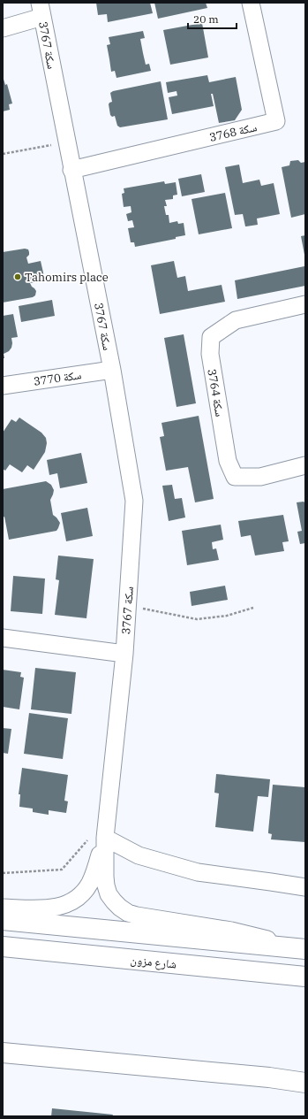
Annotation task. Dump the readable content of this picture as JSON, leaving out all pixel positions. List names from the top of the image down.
{
  "streets": {
    "main road": ["شارع مزون"],
    "street": [
      "سكة 3767",
      "سكة 3768",
      "سكة 3770",
      "سكة 3764"
    ]
  },
  "crossings": [
    ["سكة 3767", "سكة 3768"],
    ["سكة 3767", "سكة 3770"]
  ],
  "places": ["Tahomirs place"],
  "scale_bar": "20 m"
}
